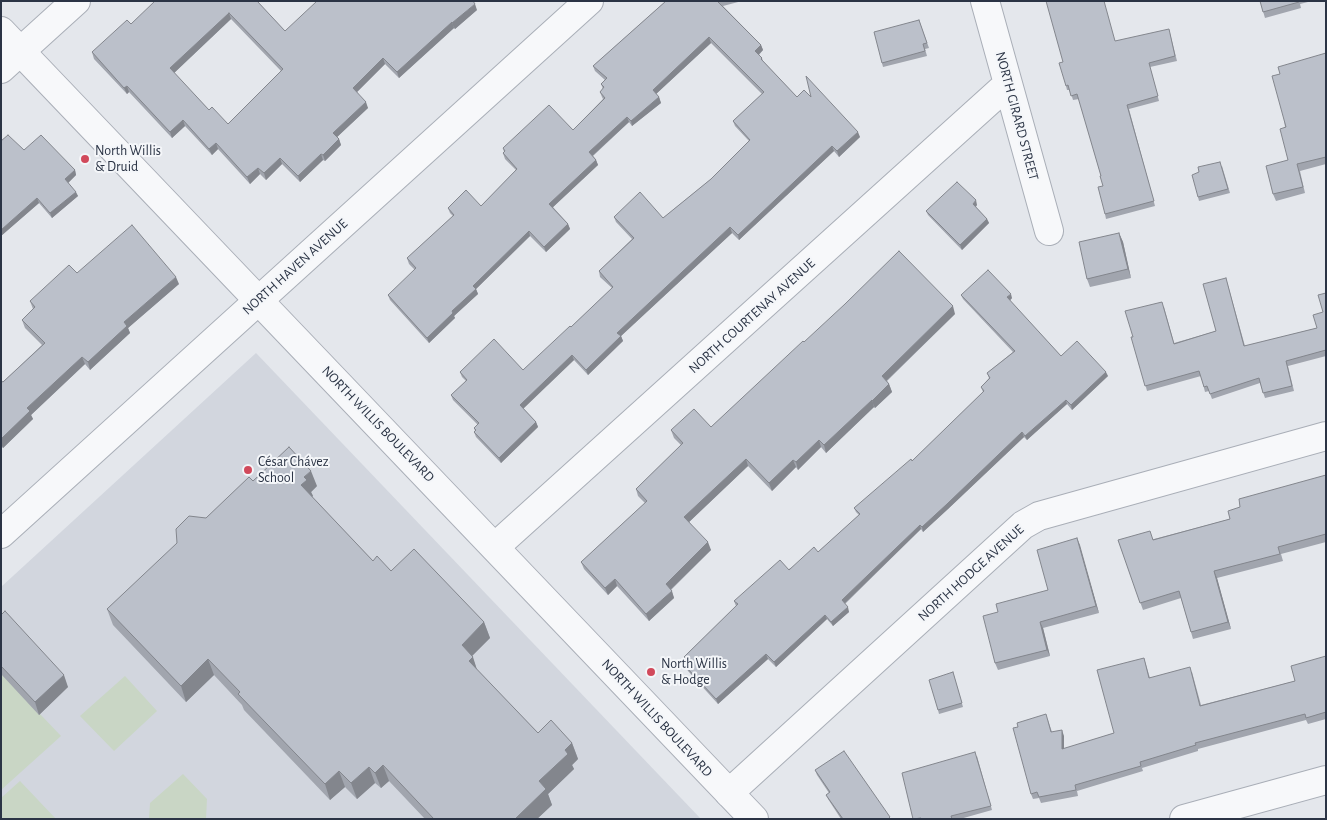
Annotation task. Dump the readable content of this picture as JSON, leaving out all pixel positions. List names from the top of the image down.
{
  "streets": {
    "street": [
      "NORTH GIRARD STREET",
      "NORTH HAVEN AVENUE",
      "NORTH COURTENAY AVENUE",
      "NORTH WILLIS BOULEVARD",
      "NORTH HODGE AVENUE"
    ]
  },
  "crossings": [
    ["NORTH GIRARD STREET", "NORTH COURTENAY AVENUE"],
    ["NORTH HAVEN AVENUE", "NORTH WILLIS BOULEVARD"],
    ["NORTH COURTENAY AVENUE", "NORTH WILLIS BOULEVARD"],
    ["NORTH WILLIS BOULEVARD", "NORTH HODGE AVENUE"]
  ],
  "places": ["North Willis & Druid", "César Chávez School", "North Willis & Hodge"]
}
